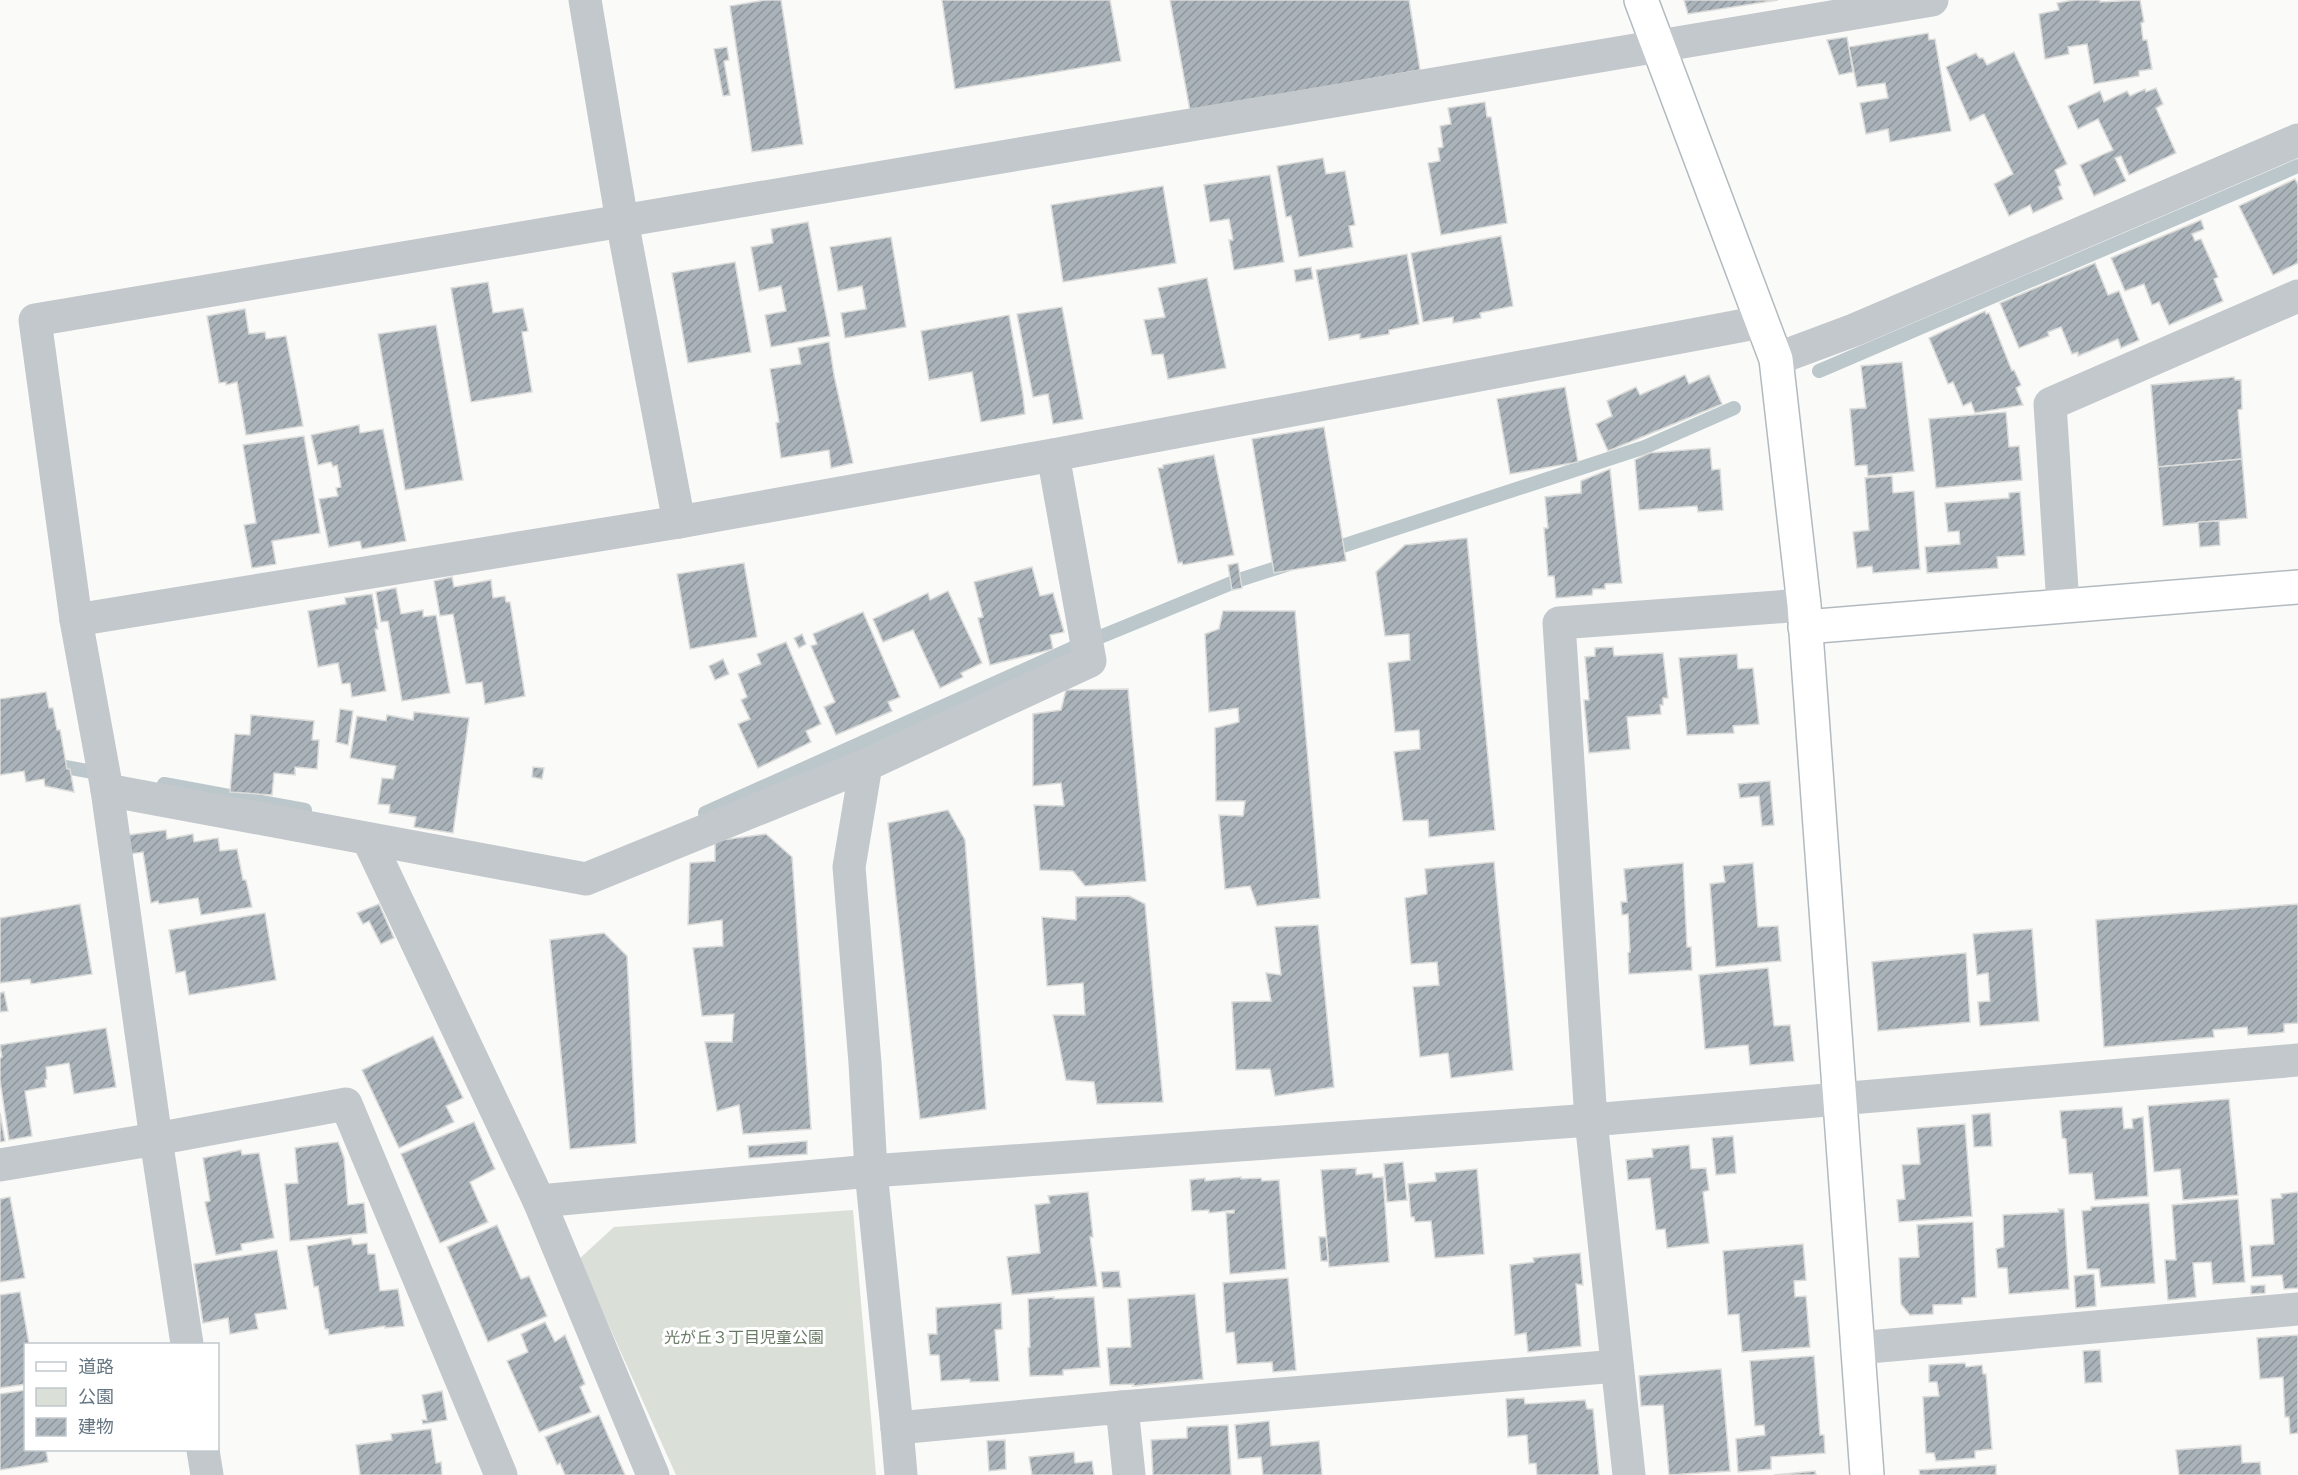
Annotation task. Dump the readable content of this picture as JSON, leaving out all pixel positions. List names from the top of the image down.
{
  "parks": ["光が丘３丁目児童公園"],
  "legend": ["道路", "公園", "建物"]
}
